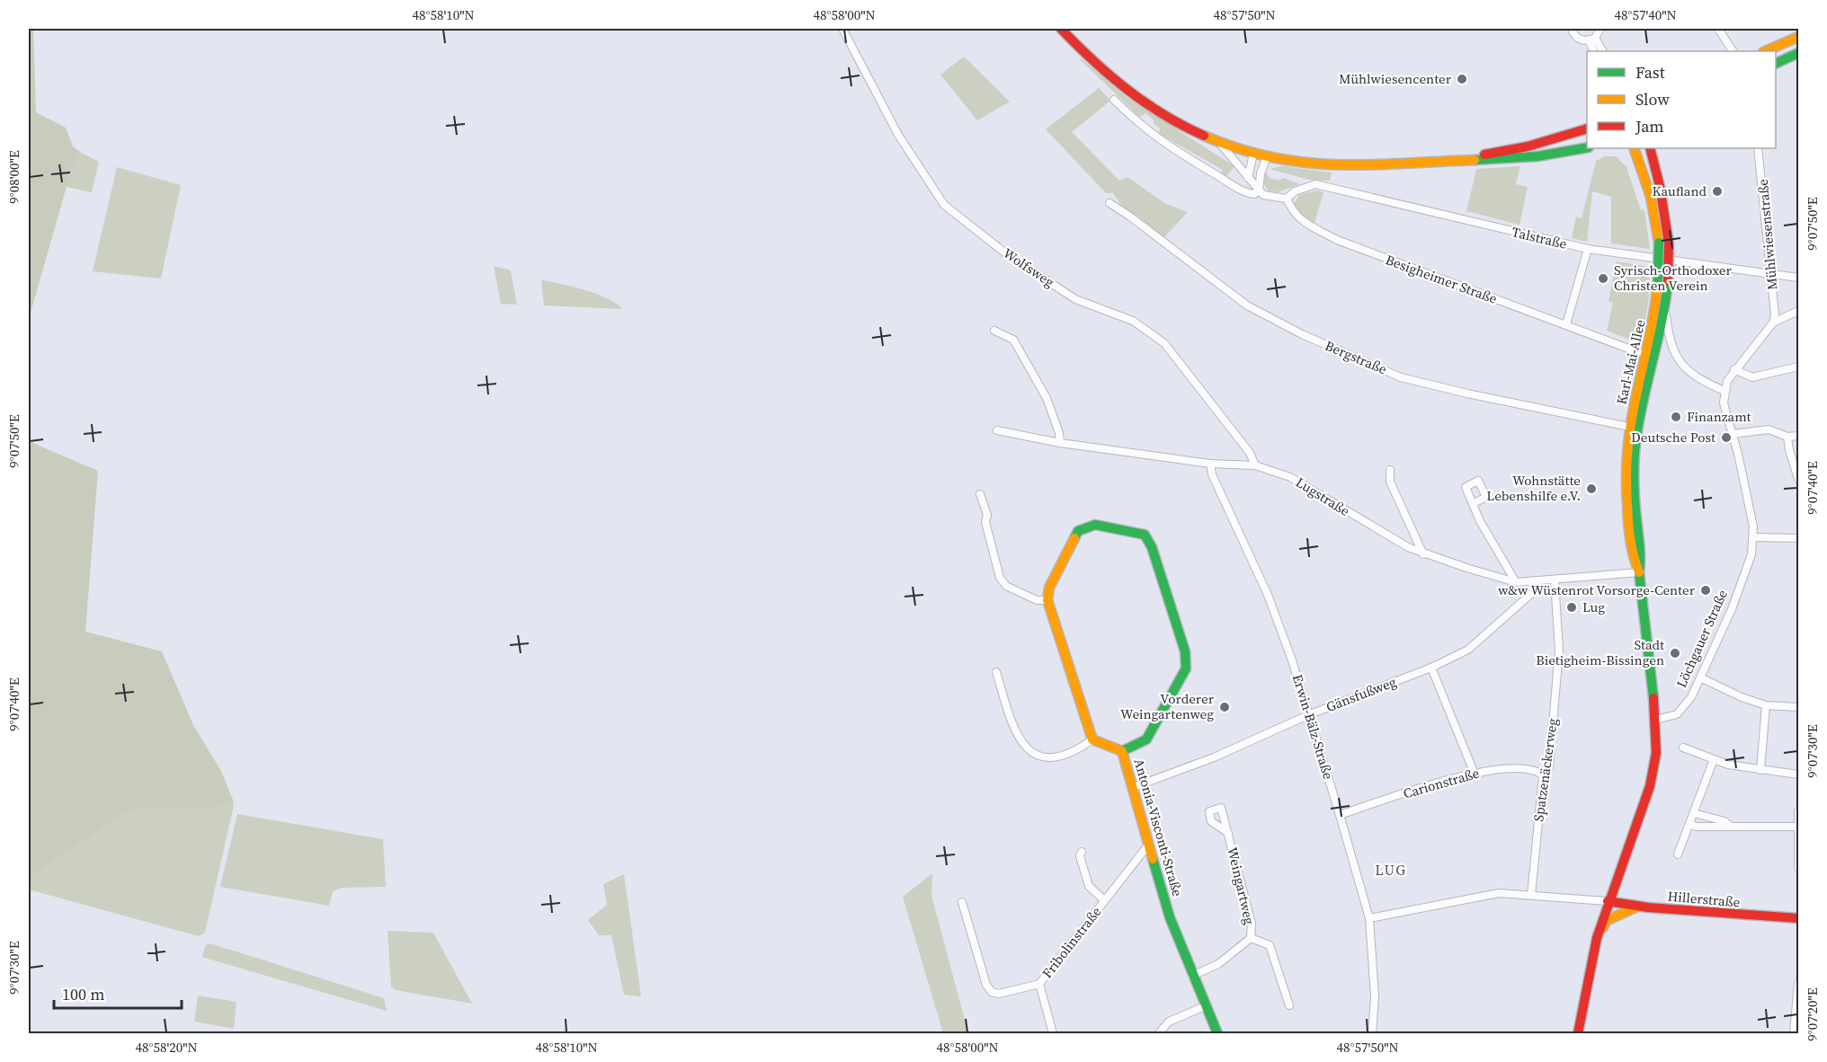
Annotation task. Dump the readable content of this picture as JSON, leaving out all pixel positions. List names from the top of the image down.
{
  "streets": {
    "main road": ["Karl-Mai-Allee", "Antonia-Visconti-Straße", "Hillerstraße"],
    "street": [
      "Mühlwiesenstraße",
      "Talstraße",
      "Wolfsweg",
      "Besigheimer Straße",
      "Bergstraße",
      "Lugstraße",
      "Löchgauer Straße",
      "Gänsfußweg",
      "Erwin-Bälz-Straße",
      "Spatzenäckerweg",
      "Carionstraße",
      "Weingartweg",
      "Fribolinstraße"
    ]
  },
  "crossings": [
    ["Mühlwiesenstraße", "Talstraße"],
    ["Talstraße", "Besigheimer Straße"],
    ["Wolfsweg", "Lugstraße"],
    ["Bergstraße", "Karl-Mai-Allee"],
    ["Karl-Mai-Allee", "Lugstraße"],
    ["Karl-Mai-Allee", "Löchgauer Straße"],
    ["Lugstraße", "Gänsfußweg"],
    ["Lugstraße", "Erwin-Bälz-Straße"],
    ["Lugstraße", "Spatzenäckerweg"],
    ["Gänsfußweg", "Erwin-Bälz-Straße"],
    ["Gänsfußweg", "Antonia-Visconti-Straße"],
    ["Erwin-Bälz-Straße", "Carionstraße"],
    ["Spatzenäckerweg", "Carionstraße"],
    ["Antonia-Visconti-Straße", "Weingartweg"],
    ["Antonia-Visconti-Straße", "Fribolinstraße"]
  ],
  "districts": ["LUG"],
  "places": [
    "Mühlwiesencenter",
    "Kaufland",
    "Syrisch-Orthodoxer Christen Verein",
    "Finanzamt",
    "Deutsche Post",
    "Wohnstätte Lebenshilfe e.V.",
    "w&w Wüstenrot Vorsorge-Center",
    "Lug",
    "Stadt Bietigheim-Bissingen",
    "Vorderer Weingartenweg"
  ],
  "legend": ["Fast", "Slow", "Jam"],
  "scale_bar": "100 m",
  "coordinates": [
    "48°58'10\"N",
    "48°58'00\"N",
    "48°57'50\"N",
    "48°57'40\"N",
    "9°08'00\"E",
    "9°07'50\"E",
    "9°07'40\"E",
    "9°07'30\"E",
    "9°07'20\"E",
    "48°58'20\"N"
  ]
}
